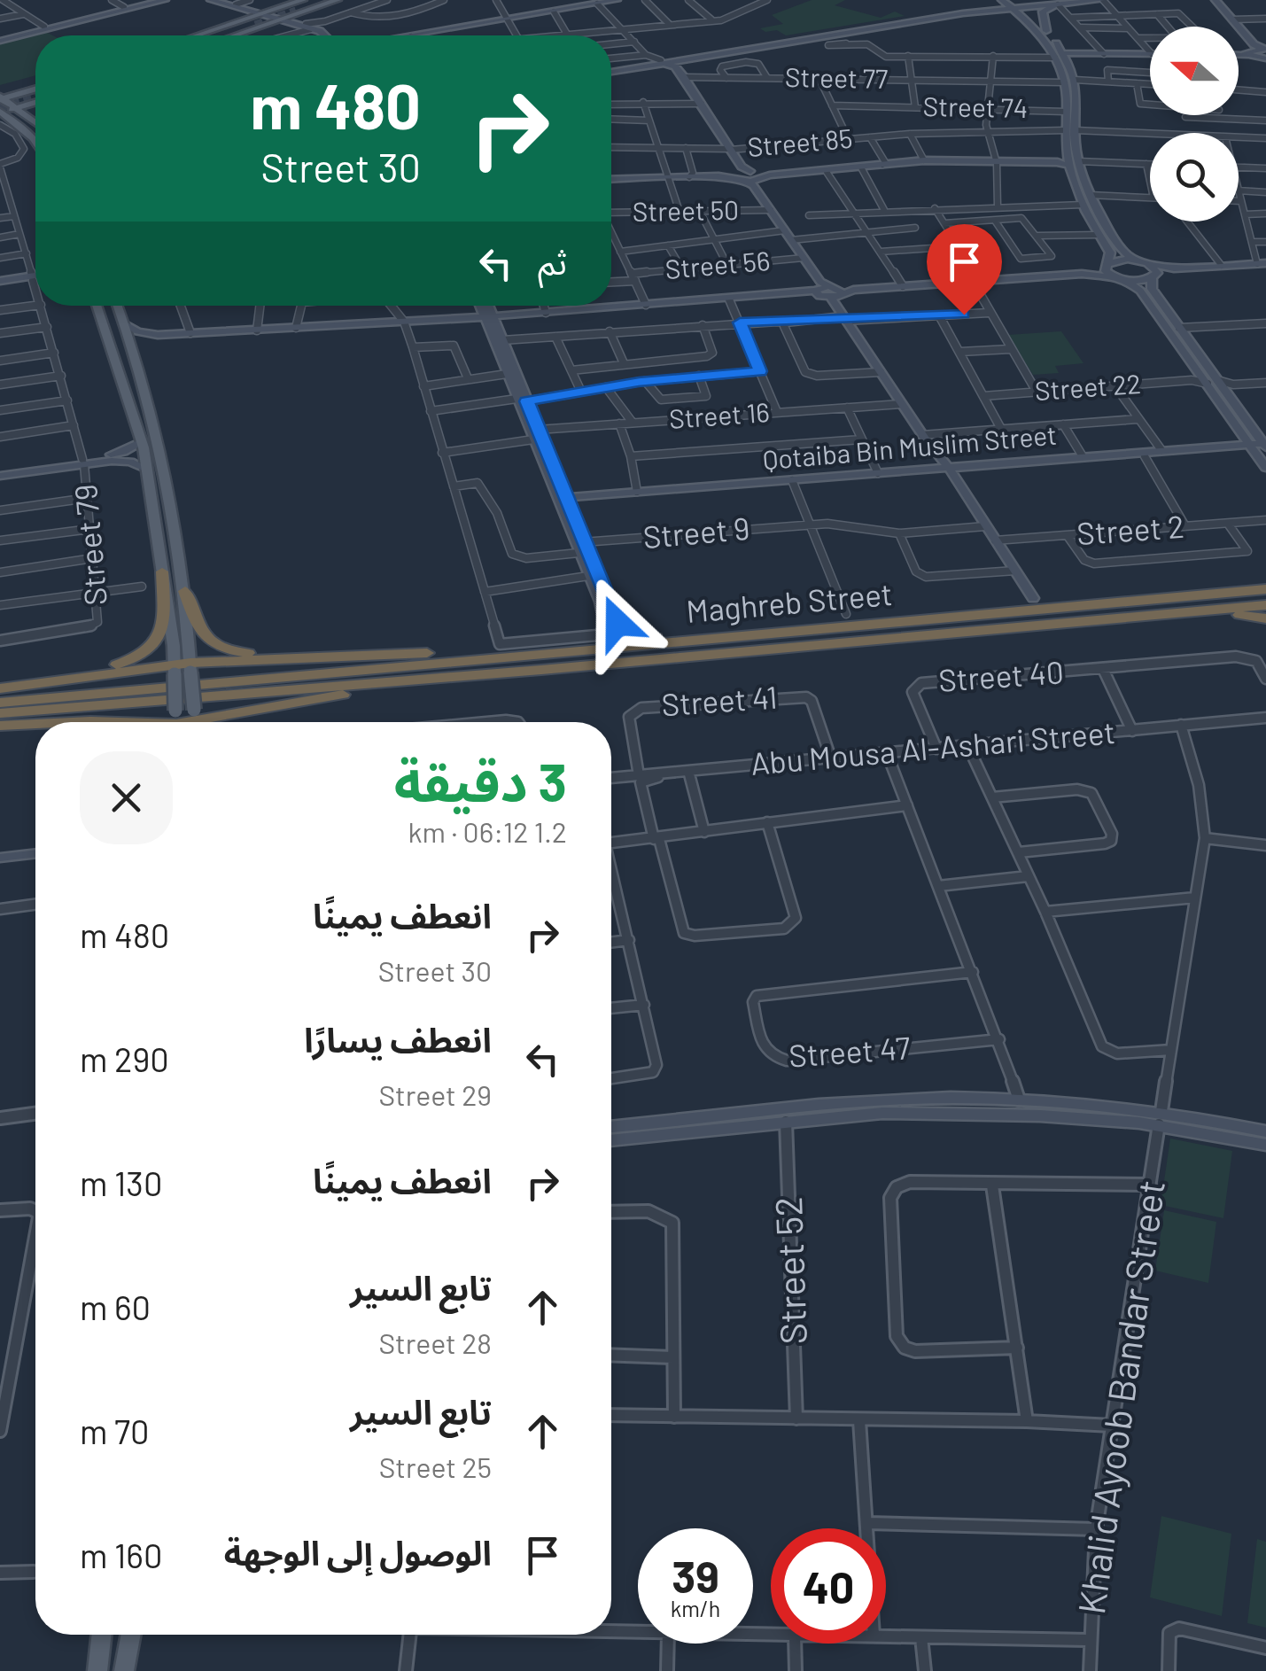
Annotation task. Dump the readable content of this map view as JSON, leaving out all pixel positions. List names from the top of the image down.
{
  "streets": {
    "highway": ["Maghreb Street"],
    "street": [
      "Street 77",
      "Street 74",
      "Street 85",
      "Street 50",
      "Street 56",
      "Street 22",
      "Street 16",
      "Qotaiba Bin Muslim Street",
      "Street 2",
      "Street 9",
      "Street 79",
      "Street 40",
      "Street 41",
      "Abu Mousa Al-Ashari Street",
      "Street 47",
      "Street 52",
      "Khalid Ayoob Bandar Street"
    ]
  },
  "crossings": [
    ["Street 40", "Abu Mousa Al-Ashari Street"],
    ["Street 41", "Abu Mousa Al-Ashari Street"],
    ["Abu Mousa Al-Ashari Street", "Khalid Ayoob Bandar Street"]
  ],
  "north": "left",
  "page": {
    "turn": ["480 m", "Street 30"],
    "then": "ثم",
    "heading": ["3 دقيقة", "1.2 km · 06:12"],
    "list": [
      {
        "name": "انعطف يمينًا",
        "note": "Street 30",
        "value": "480 m"
      },
      {
        "name": "انعطف يسارًا",
        "note": "Street 29",
        "value": "290 m"
      },
      {
        "name": "انعطف يمينًا",
        "value": "130 m"
      },
      {
        "name": "تابع السير",
        "note": "Street 28",
        "value": "60 m"
      },
      {
        "name": "تابع السير",
        "note": "Street 25",
        "value": "70 m"
      },
      {
        "name": "الوصول إلى الوجهة",
        "value": "160 m"
      }
    ],
    "speed": "39 km/h",
    "limit": "40"
  }
}
